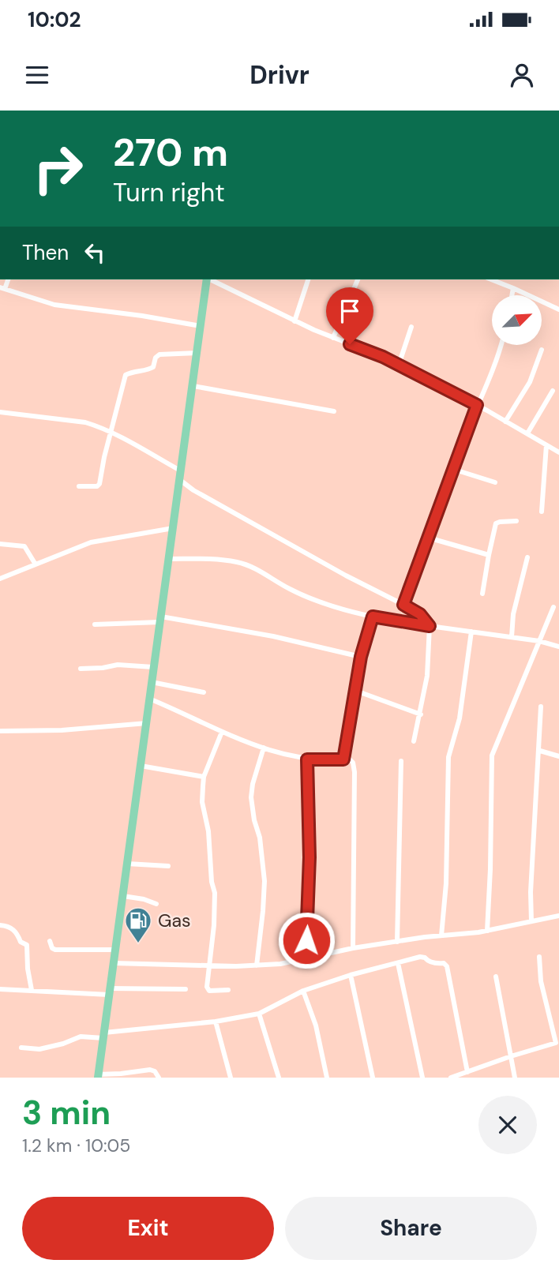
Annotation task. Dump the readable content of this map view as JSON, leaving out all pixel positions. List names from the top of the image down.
{
  "places": {
    "fuel station": ["Gas"]
  },
  "north": "top right",
  "page": {
    "status": "10:02",
    "header": "Drivr",
    "turn": ["270 m", "Turn right"],
    "then": "Then",
    "heading": ["3 min", "1.2 km · 10:05"],
    "buttons": ["Exit", "Share"]
  }
}
